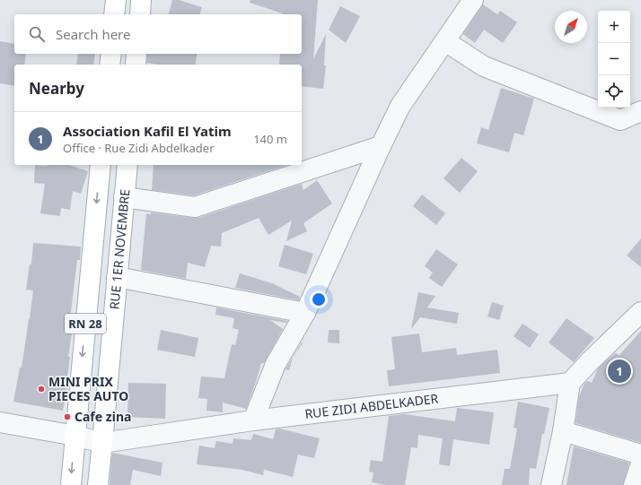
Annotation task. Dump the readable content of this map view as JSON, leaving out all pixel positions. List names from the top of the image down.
{
  "streets": {
    "main road": ["RUE 1ER NOVEMBRE", "RN 28"],
    "street": ["RUE ZIDI ABDELKADER"]
  },
  "crossings": [
    ["RUE 1ER NOVEMBRE", "RUE ZIDI ABDELKADER"],
    ["RN 28", "RUE ZIDI ABDELKADER"]
  ],
  "places": ["MINI PRIX PIECES AUTO", "Cafe zina"],
  "north": "top right",
  "page": {
    "map_buttons": ["+", "−"],
    "search": "Search here",
    "heading": "Nearby",
    "list": [
      {
        "mark": "1",
        "name": "Association Kafil El Yatim",
        "note": "Office · Rue Zidi Abdelkader",
        "value": "140 m"
      }
    ],
    "pins": "1"
  }
}
